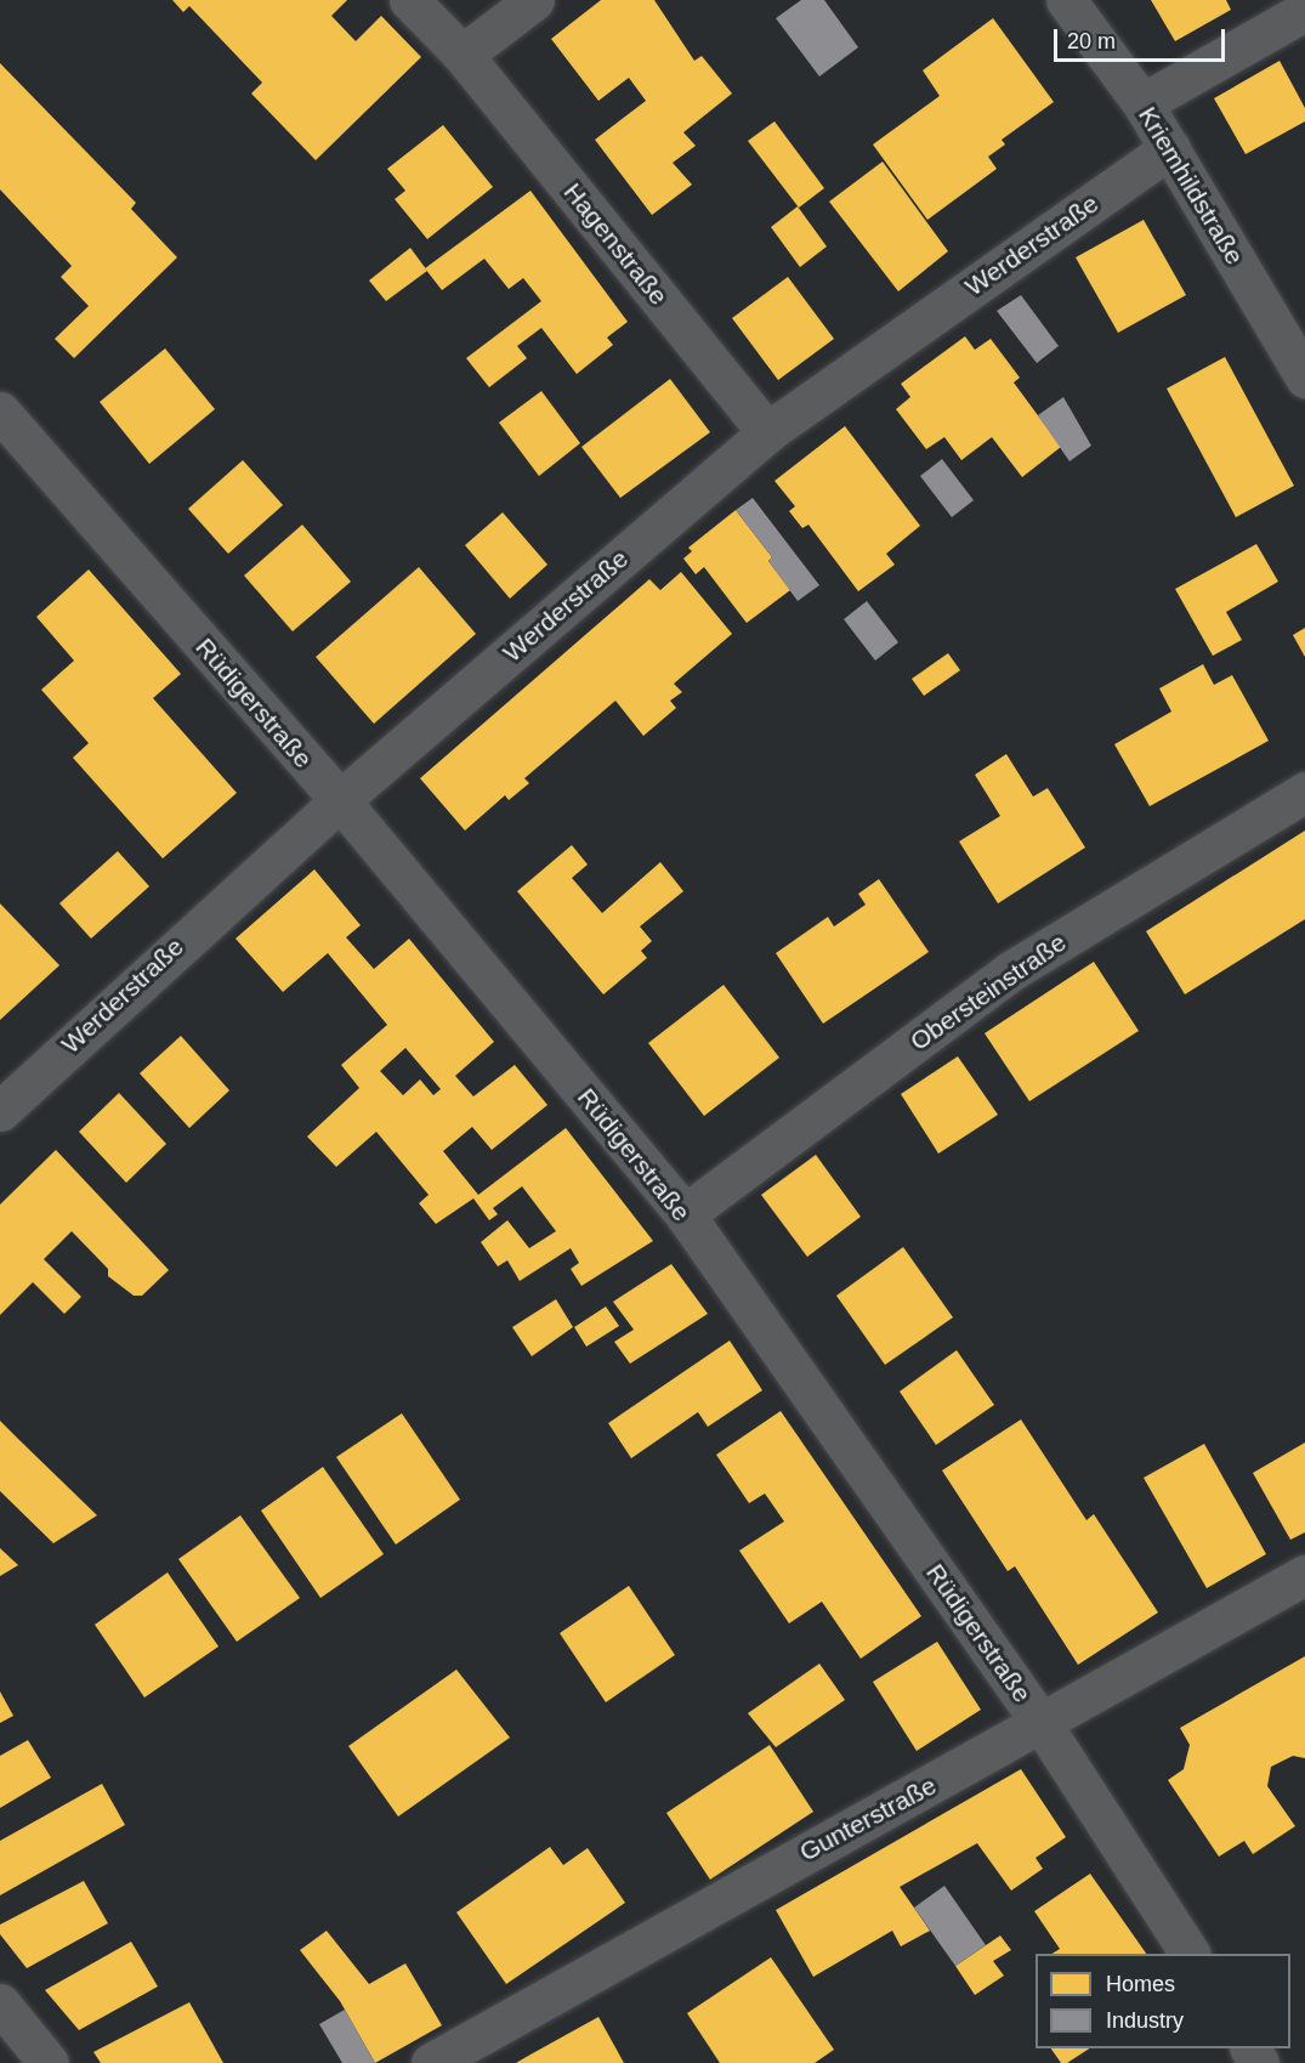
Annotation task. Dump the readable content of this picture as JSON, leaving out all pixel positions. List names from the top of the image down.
{
  "streets": {
    "street": [
      "Kriemhildstraße",
      "Hagenstraße",
      "Werderstraße",
      "Rüdigerstraße",
      "Obersteinstraße",
      "Gunterstraße"
    ]
  },
  "crossings": [
    ["Kriemhildstraße", "Werderstraße"],
    ["Hagenstraße", "Werderstraße"],
    ["Werderstraße", "Rüdigerstraße"],
    ["Rüdigerstraße", "Obersteinstraße"],
    ["Rüdigerstraße", "Gunterstraße"]
  ],
  "legend": ["Homes", "Industry"],
  "scale_bar": "20 m"
}
